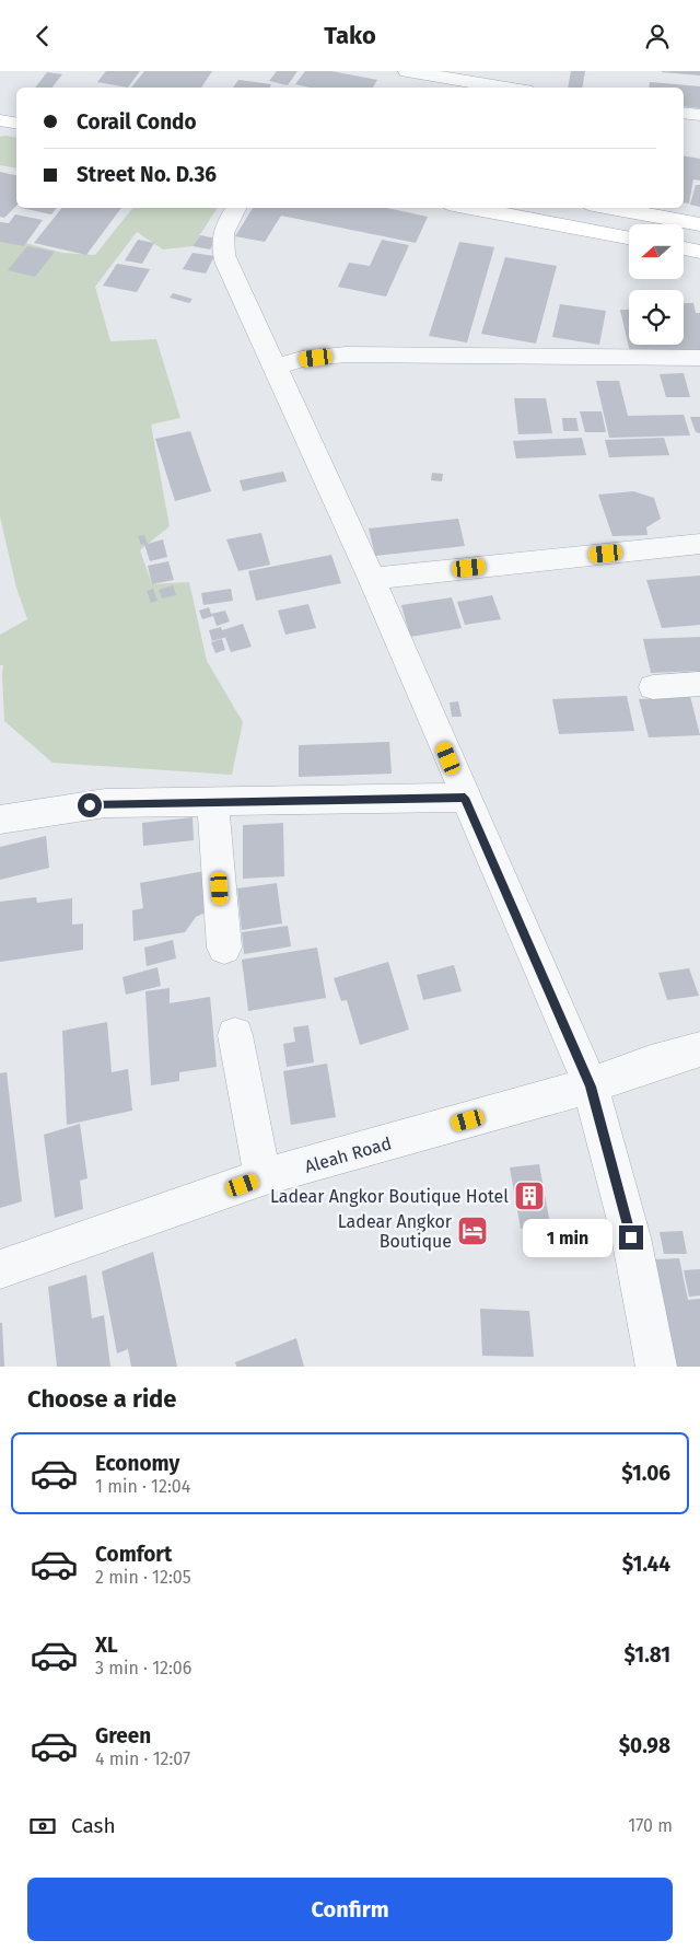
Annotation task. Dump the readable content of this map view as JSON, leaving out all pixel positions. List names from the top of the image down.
{
  "streets": {
    "street": ["Aleah Road"]
  },
  "places": {
    "building": ["Ladear Angkor Boutique Hotel"],
    "hotel": ["Ladear Angkor Boutique"]
  },
  "north": "left",
  "page": {
    "header": "Tako",
    "banner": ["Corail Condo", "Street No. D.36"],
    "bubble": "1 min",
    "heading": "Choose a ride",
    "list": [
      {
        "name": "Economy",
        "note": "1 min · 12:04",
        "value": "$1.06"
      },
      {
        "name": "Comfort",
        "note": "2 min · 12:05",
        "value": "$1.44"
      },
      {
        "name": "XL",
        "note": "3 min · 12:06",
        "value": "$1.81"
      },
      {
        "name": "Green",
        "note": "4 min · 12:07",
        "value": "$0.98"
      }
    ],
    "pay": ["Cash", "170 m"],
    "buttons": "Confirm"
  }
}
